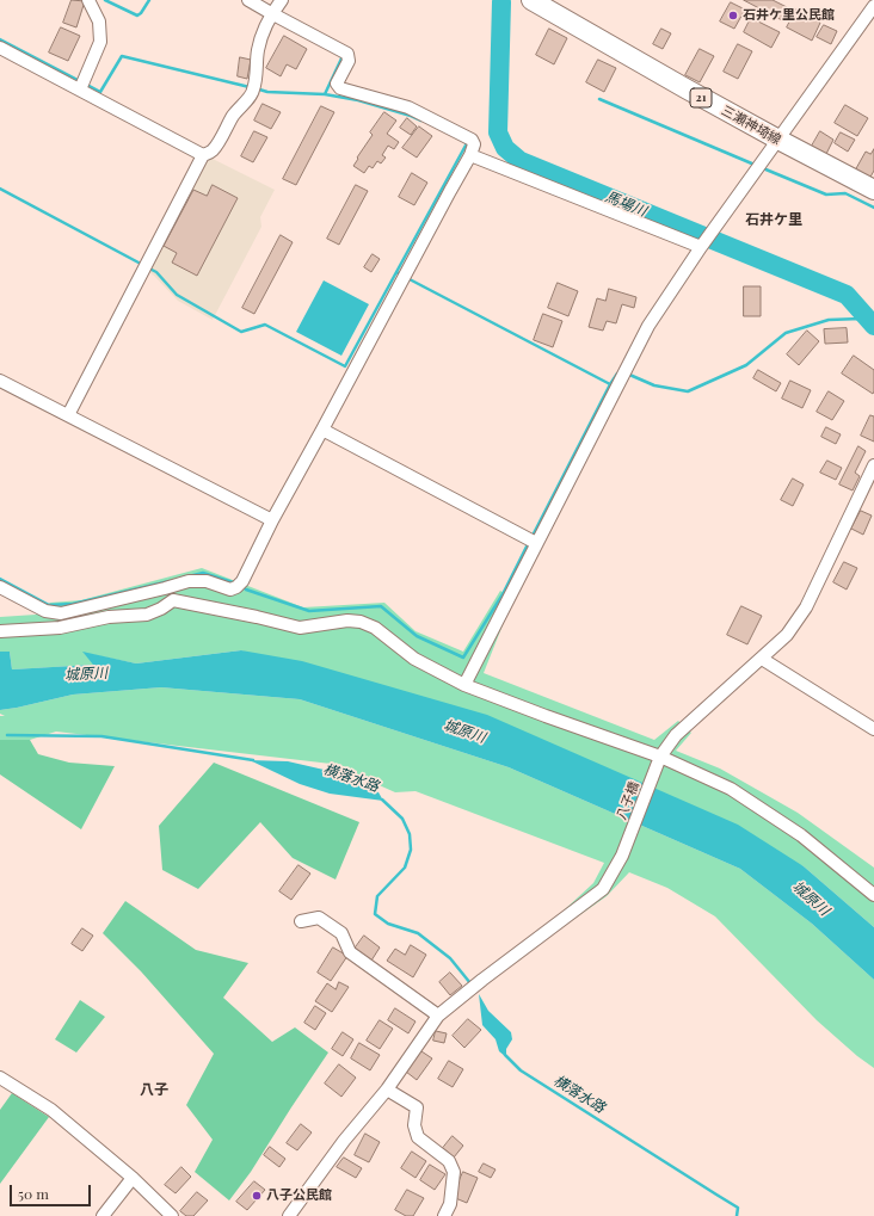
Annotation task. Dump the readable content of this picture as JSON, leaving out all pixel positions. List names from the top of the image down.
{
  "streets": {
    "main road": ["21", "三瀬神埼線"],
    "street": ["八子橋"]
  },
  "districts": ["石井ケ里", "八子"],
  "water": ["馬場川", "城原川", "横落水路"],
  "places": ["石井ケ里公民館", "八子公民館"],
  "scale_bar": "50 m"
}
